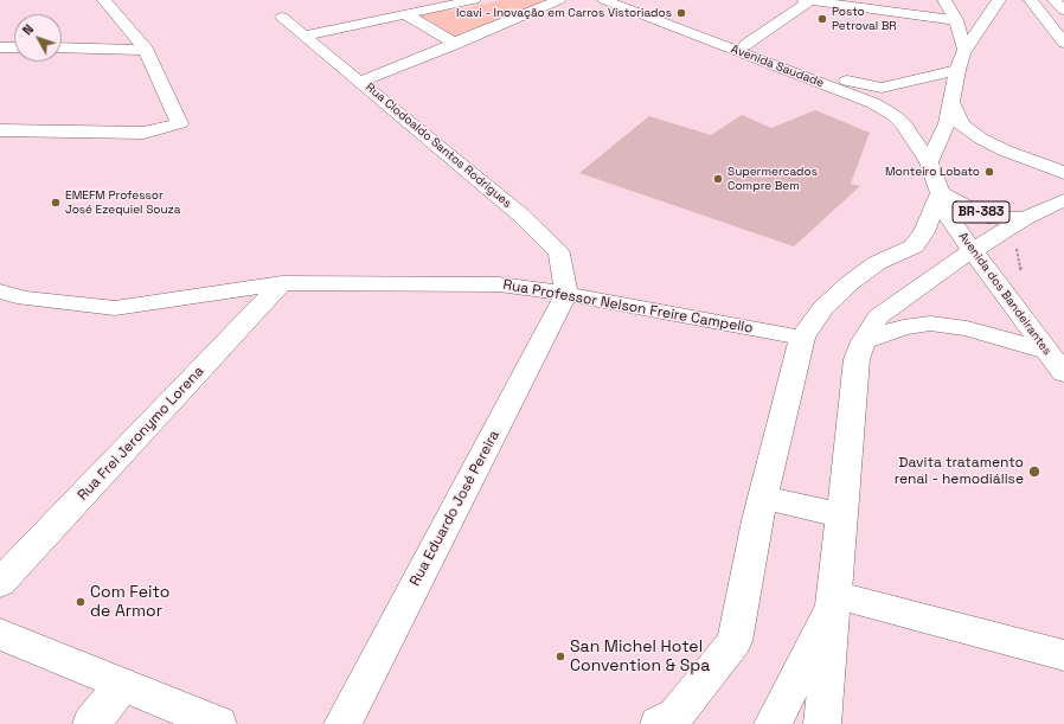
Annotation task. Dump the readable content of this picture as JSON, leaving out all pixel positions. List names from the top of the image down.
{
  "streets": {
    "main road": [
      "Avenida Saudade",
      "Rua Clodoaldo Santos Rodrigues",
      "BR-383",
      "Avenida dos Bandeirantes",
      "Rua Professor Nelson Freire Campello",
      "Rua Frei Jeronymo Lorena",
      "Rua Eduardo José Pereira"
    ]
  },
  "crossings": [
    ["Avenida Saudade", "Avenida dos Bandeirantes"],
    ["Rua Clodoaldo Santos Rodrigues", "Rua Professor Nelson Freire Campello"],
    ["Rua Clodoaldo Santos Rodrigues", "Rua Eduardo José Pereira"],
    ["BR-383", "Avenida dos Bandeirantes"],
    ["Rua Professor Nelson Freire Campello", "Rua Frei Jeronymo Lorena"],
    ["Rua Professor Nelson Freire Campello", "Rua Eduardo José Pereira"]
  ],
  "places": [
    "Icavi - Inovação em Carros Vistoriados",
    "Posto Petroval BR",
    "Monteiro Lobato",
    "Supermercados Compre Bem",
    "EMEFM Professor José Ezequiel Souza",
    "Davita tratamento renal - hemodiálise",
    "Com Feito de Armor",
    "San Michel Hotel Convention & Spa"
  ],
  "north": "top left"
}
